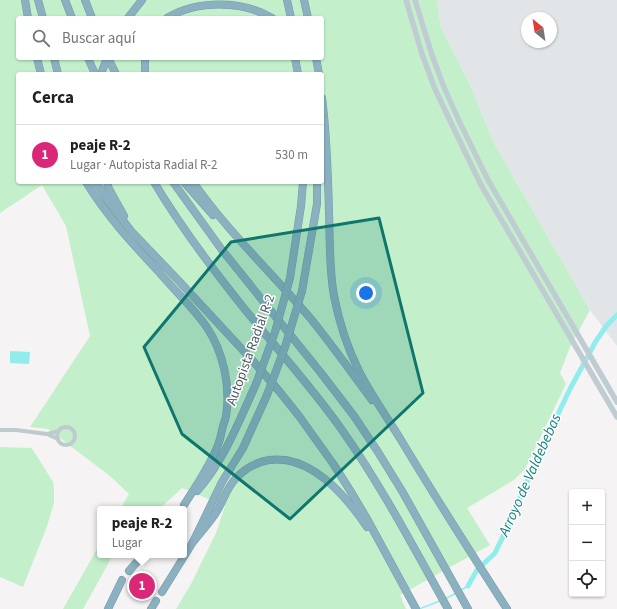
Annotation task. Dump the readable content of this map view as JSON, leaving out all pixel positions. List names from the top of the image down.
{
  "streets": {
    "highway": ["Autopista Radial R-2"]
  },
  "water": ["Arroyo de Valdebebas"],
  "north": "top left",
  "page": {
    "search": "Buscar aquí",
    "heading": "Cerca",
    "list": [
      {
        "mark": "1",
        "name": "peaje R-2",
        "note": "Lugar · Autopista Radial R-2",
        "value": "530 m"
      }
    ],
    "map_buttons": ["+", "−"],
    "popup": ["peaje R-2", "Lugar"],
    "pins": "1"
  }
}
